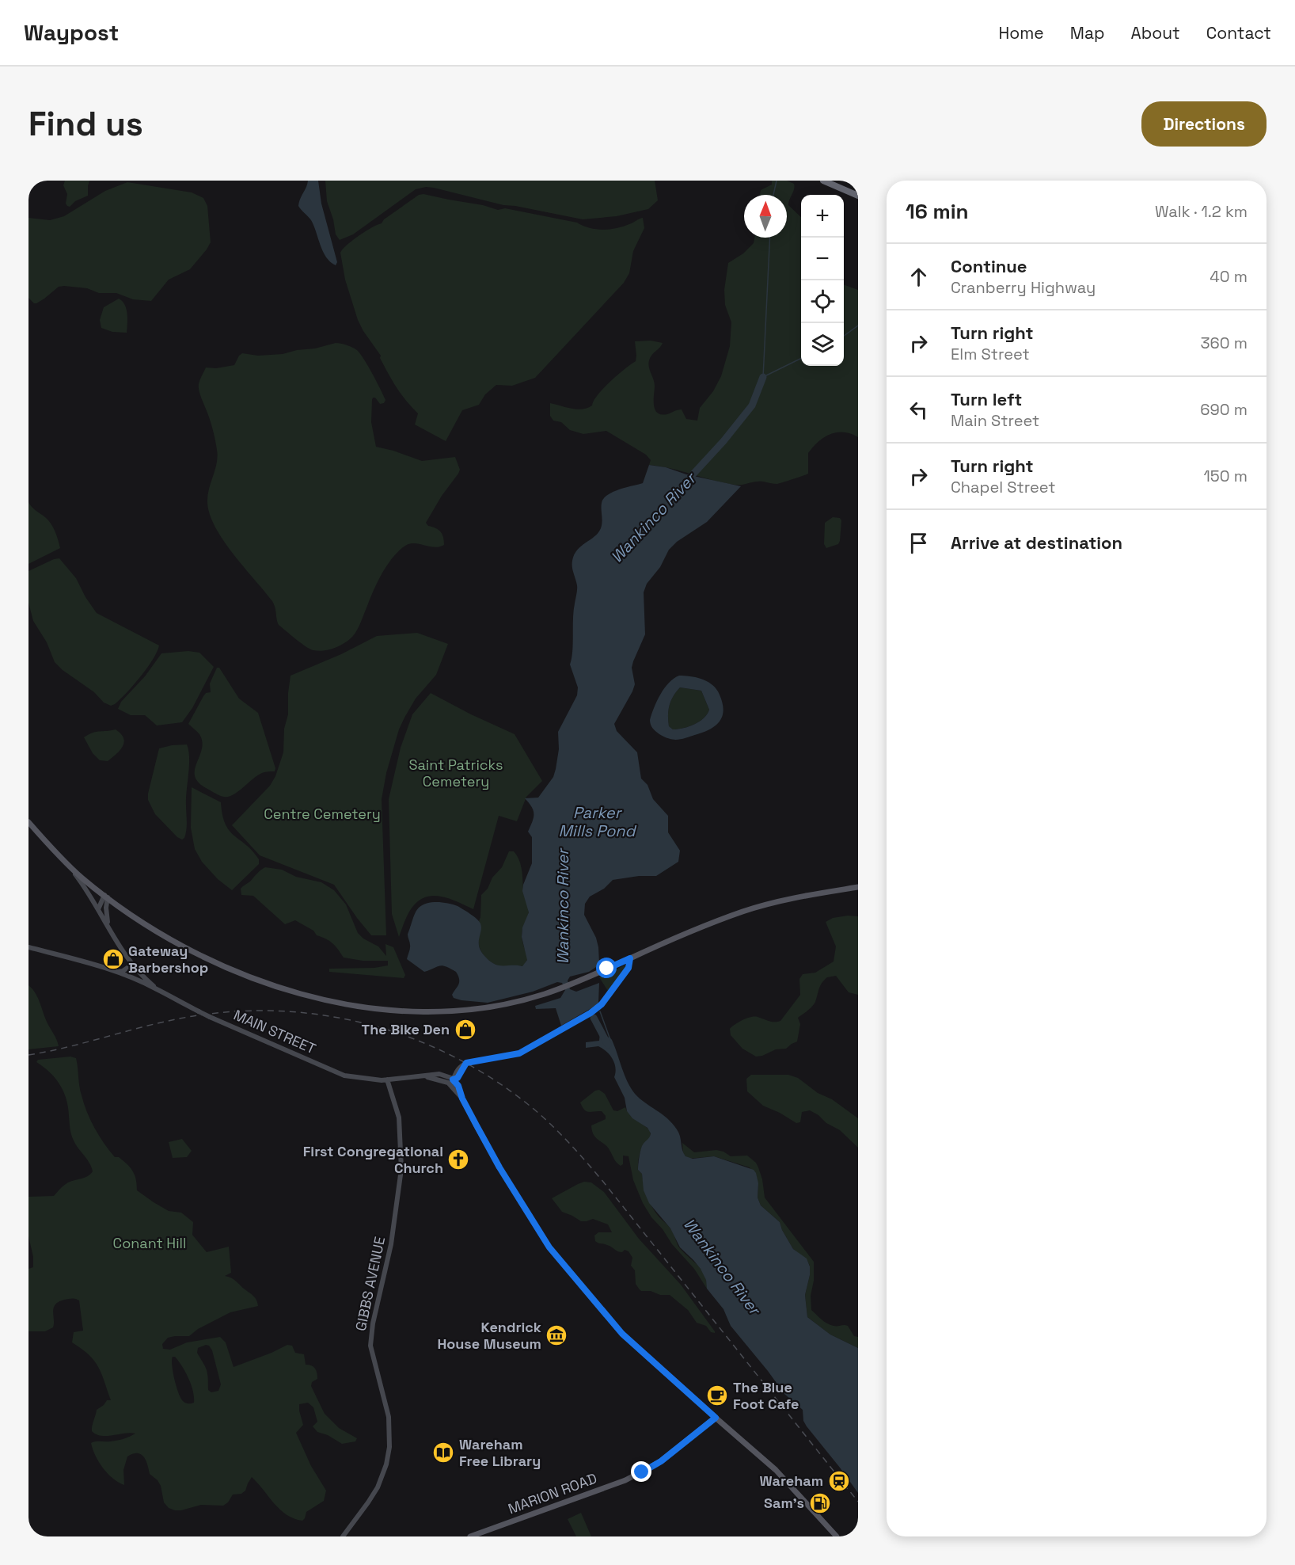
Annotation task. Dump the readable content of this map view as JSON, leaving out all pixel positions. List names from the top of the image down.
{
  "streets": {
    "main road": ["MAIN STREET", "GIBBS AVENUE", "MARION ROAD"]
  },
  "crossings": [
    ["MAIN STREET", "GIBBS AVENUE"]
  ],
  "water": ["Wankinco River", "Parker Mills Pond"],
  "parks": ["Saint Patricks Cemetery", "Centre Cemetery", "Conant Hill"],
  "places": {
    "shop": ["Gateway Barbershop", "The Bike Den"],
    "church": ["First Congregational Church"],
    "museum": ["Kendrick House Museum"],
    "cafe": ["The Blue Foot Cafe"],
    "library": ["Wareham Free Library"],
    "station": ["Wareham"],
    "fuel station": ["Sam's"]
  },
  "north": "top",
  "page": {
    "header": "Waypost",
    "nav": [
      "Home",
      "Map",
      "About",
      "Contact"
    ],
    "buttons": "Directions",
    "title": "Find us",
    "heading": ["16 min", "Walk · 1.2 km"],
    "map_buttons": ["+", "−"],
    "list": [
      ["Continue", "Cranberry Highway", "40 m"],
      ["Turn right", "Elm Street", "360 m"],
      ["Turn left", "Main Street", "690 m"],
      ["Turn right", "Chapel Street", "150 m"],
      "Arrive at destination"
    ]
  }
}
